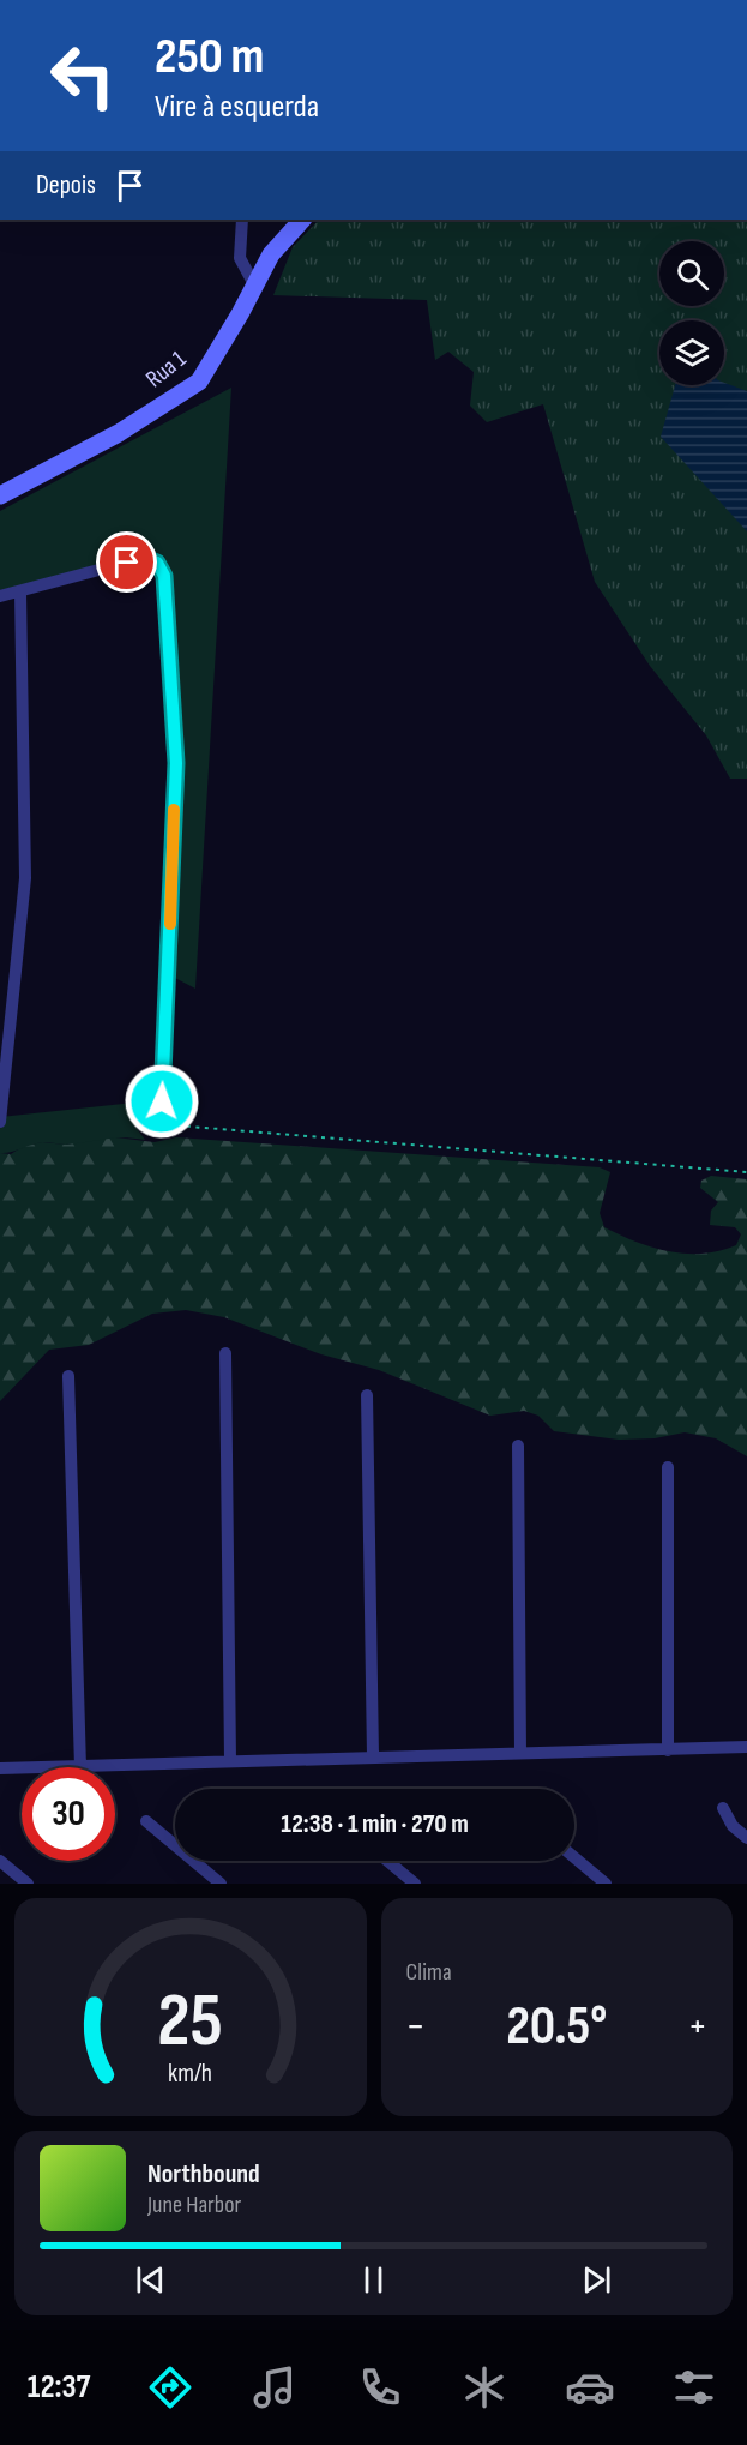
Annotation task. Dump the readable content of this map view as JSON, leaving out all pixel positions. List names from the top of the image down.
{
  "streets": {
    "street": ["Rua 1"]
  },
  "page": {
    "turn": ["250 m", "Vire à esquerda"],
    "then": "Depois",
    "limit": "30",
    "trip": "12:38 · 1 min · 270 m",
    "tile": "Clima",
    "heat": ["−", "20.5°", "+"],
    "song": ["Northbound", "June Harbor"],
    "tabs": "12:37",
    "gauge": ["25", "km/h"]
  }
}
